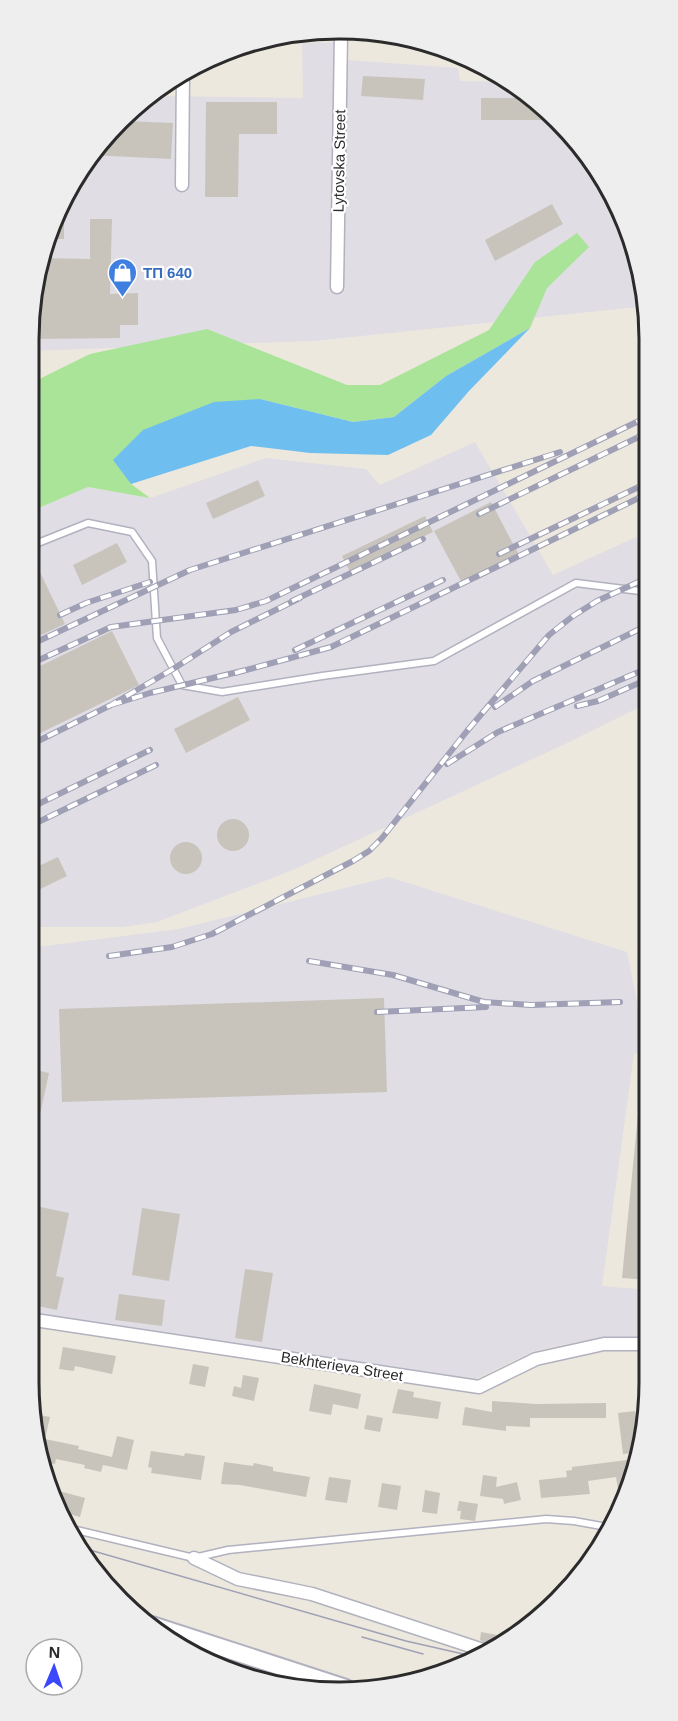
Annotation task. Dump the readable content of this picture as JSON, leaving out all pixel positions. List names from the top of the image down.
{
  "streets": {
    "street": ["Lytovska Street", "Bekhterieva Street"]
  },
  "places": {
    "shop": ["ТП 640"]
  },
  "north": "top"
}
